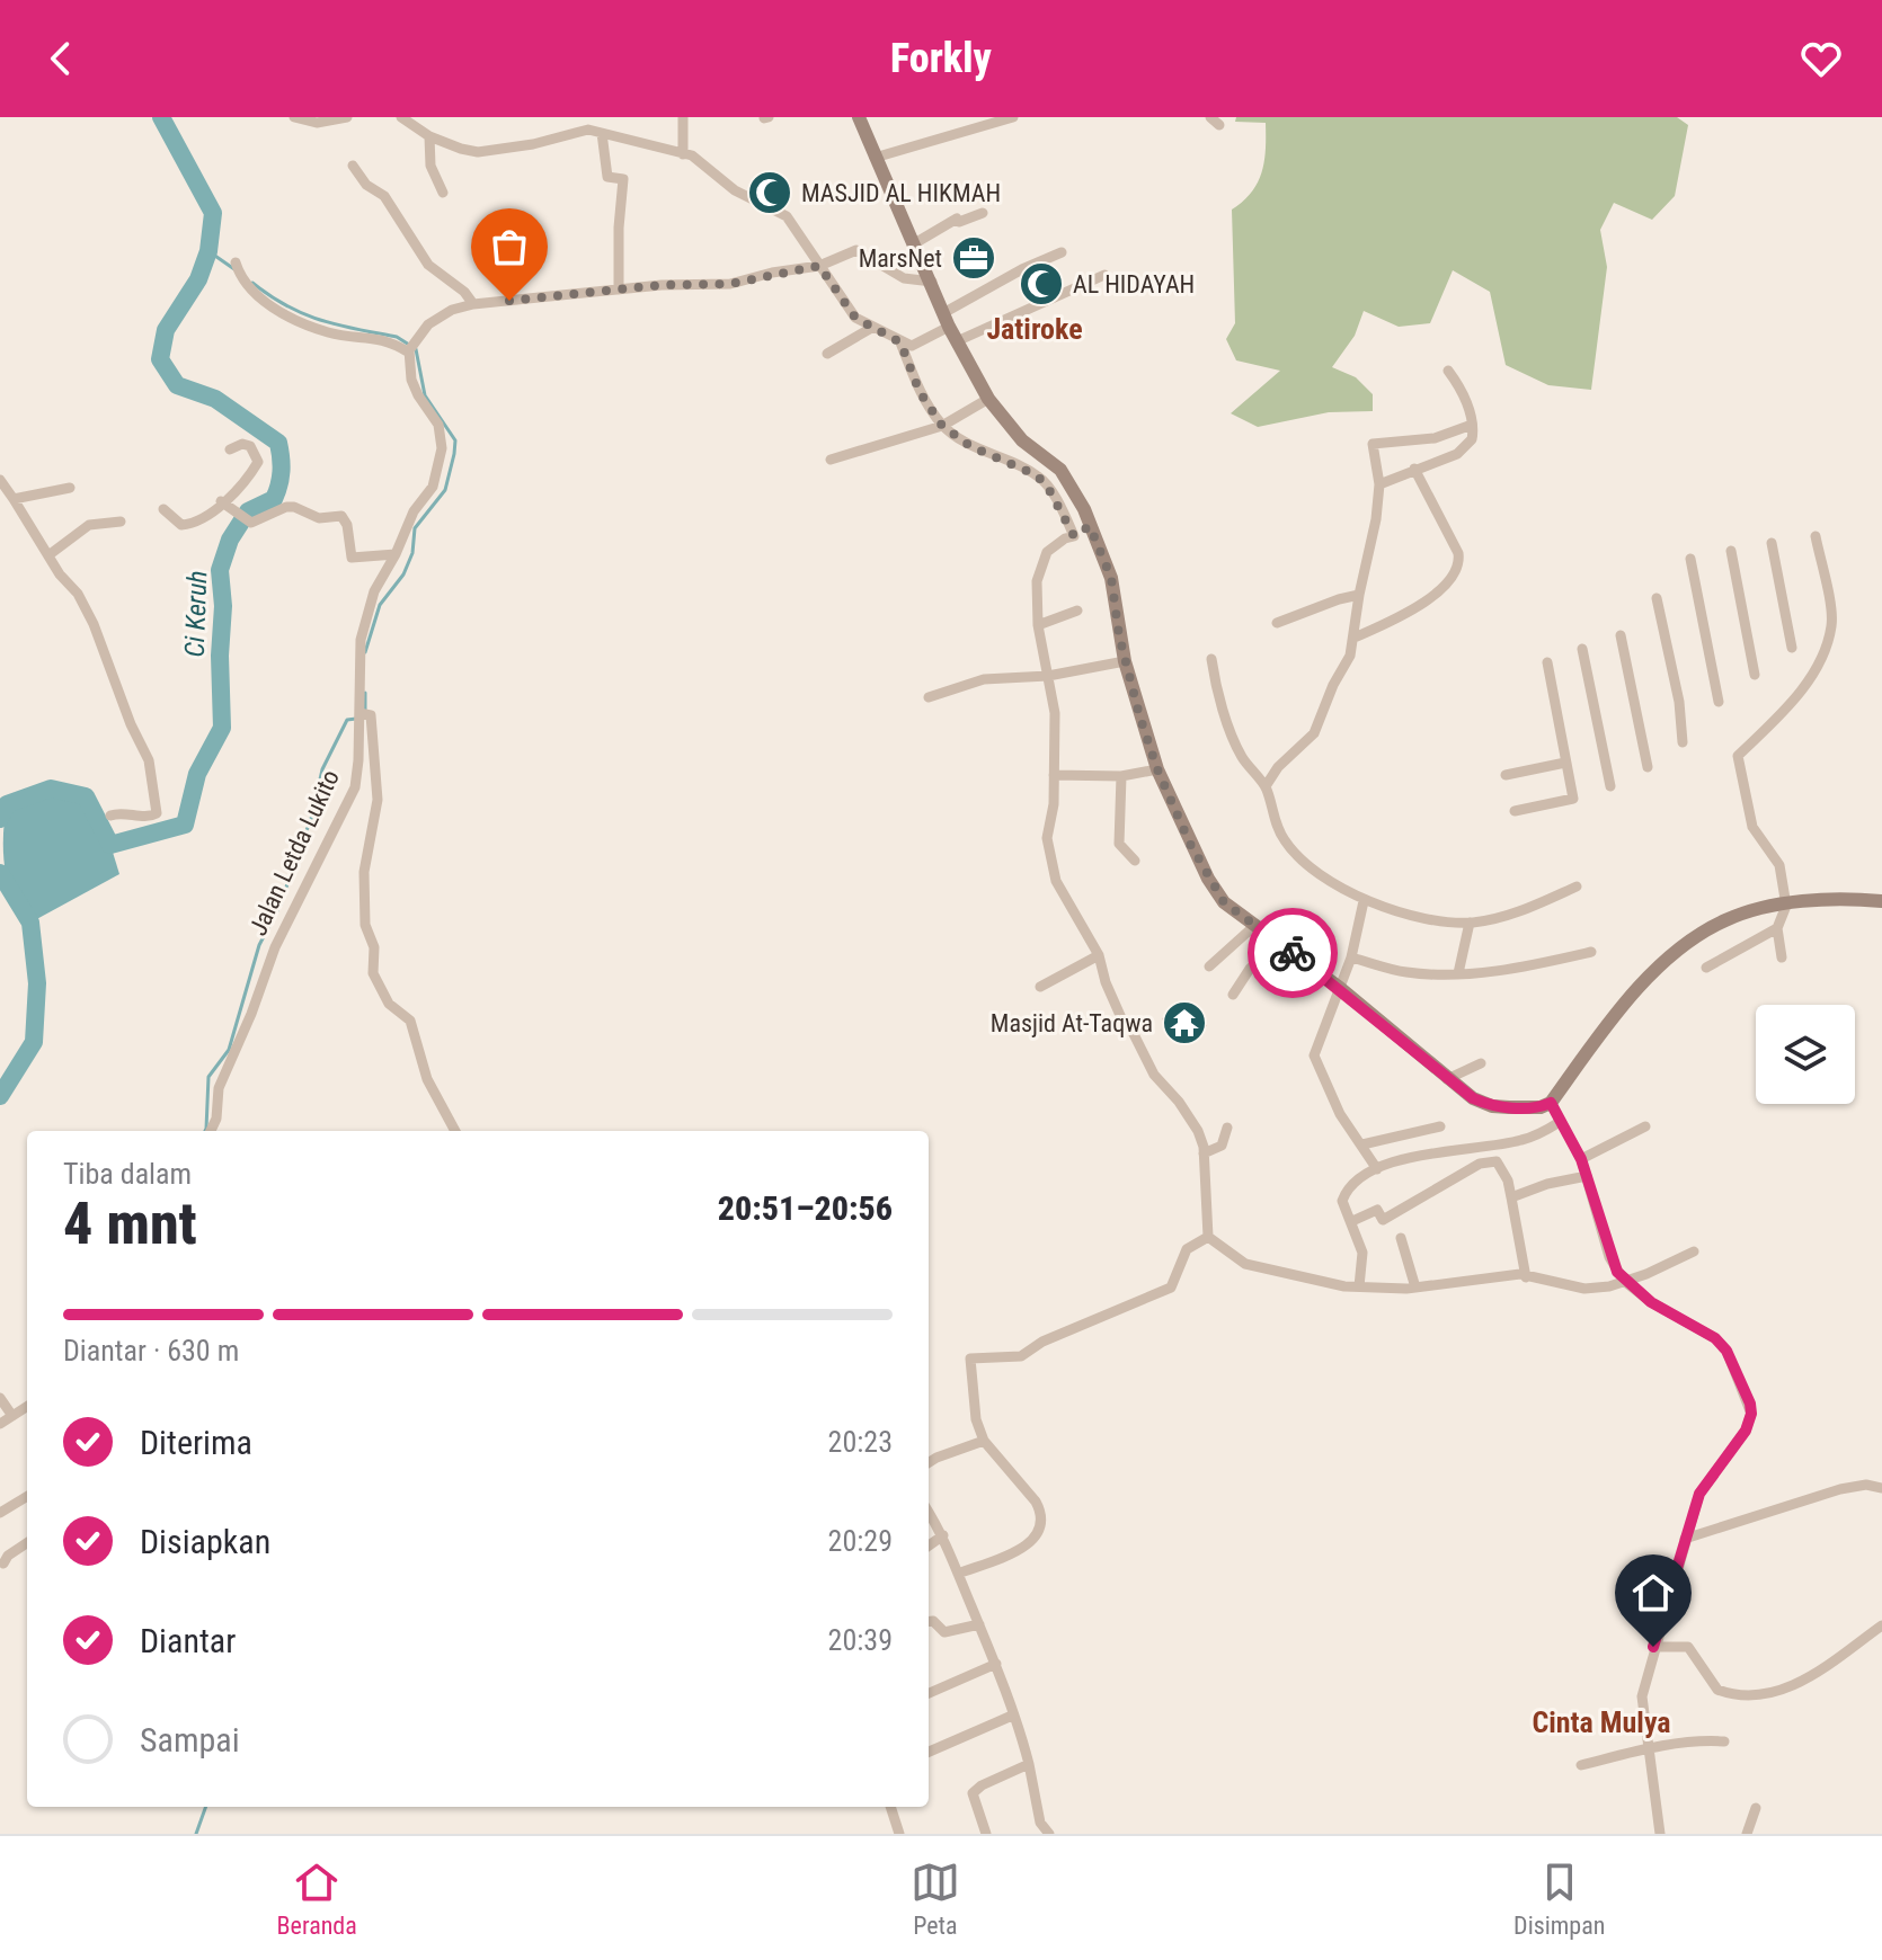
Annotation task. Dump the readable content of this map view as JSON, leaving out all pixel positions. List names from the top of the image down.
{
  "streets": {
    "street": ["Jalan Letda Lukito"]
  },
  "districts": ["Jatiroke", "Cinta Mulya"],
  "water": ["Ci Keruh"],
  "places": {
    "mosque": ["MASJID AL HIKMAH", "AL HIDAYAH"],
    "office": ["MarsNet"],
    "temple": ["Masjid At-Taqwa"]
  },
  "page": {
    "header": "Forkly",
    "heading": ["4 mnt", "Tiba dalam", "20:51–20:56"],
    "bar": "Diantar · 630 m",
    "list": [
      ["Diterima", "20:23"],
      ["Disiapkan", "20:29"],
      ["Diantar", "20:39"],
      "Sampai"
    ],
    "tabs": ["Beranda", "Peta", "Disimpan"]
  }
}
